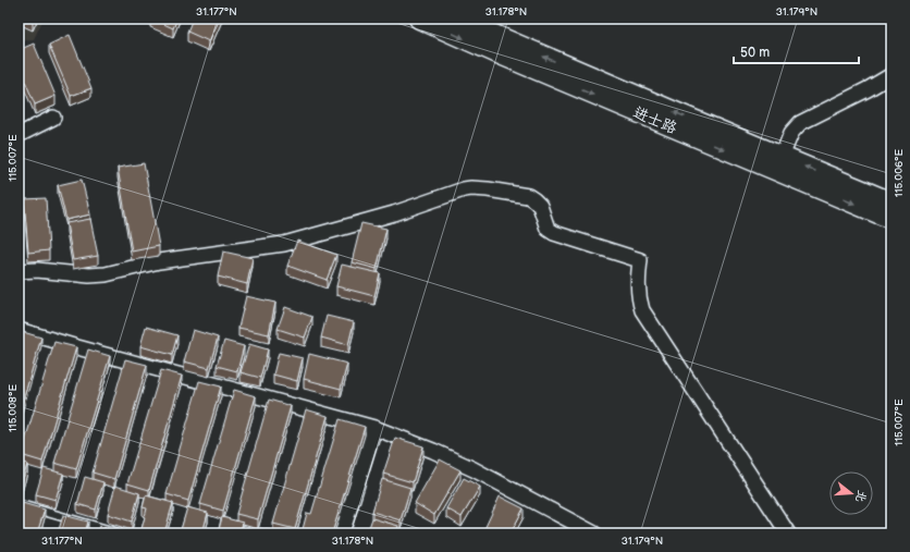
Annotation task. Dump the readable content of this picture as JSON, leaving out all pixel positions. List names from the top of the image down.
{
  "streets": {
    "main road": ["进士路"]
  },
  "scale_bar": "50 m",
  "north": "right",
  "coordinates": [
    "31.177°N",
    "31.178°N",
    "31.179°N",
    "115.007°E",
    "115.006°E",
    "115.008°E"
  ]
}
